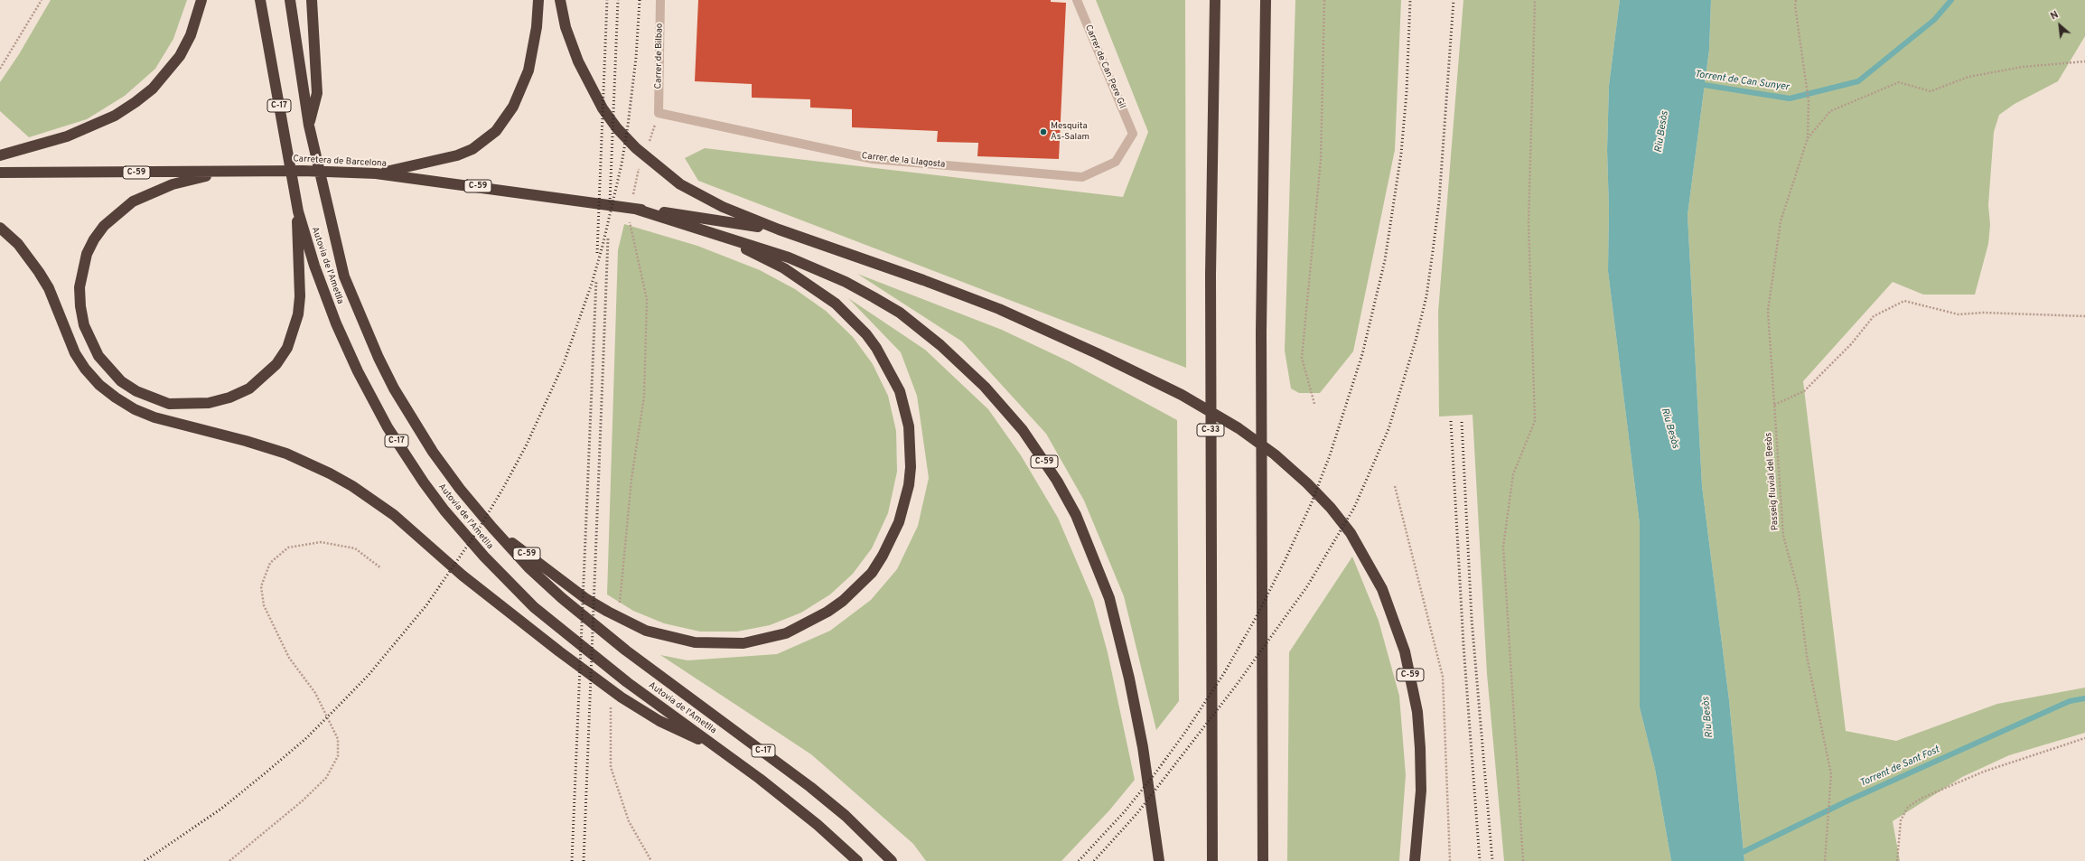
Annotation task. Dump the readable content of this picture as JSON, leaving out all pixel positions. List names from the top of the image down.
{
  "streets": {
    "highway": [
      "C-17",
      "Carretera de Barcelona",
      "C-59",
      "Autovia de l'Ametlla",
      "C-33"
    ],
    "street": ["Carrer de Bilbao", "Carrer de Can Pere Gil", "Carrer de la Llagosta"],
    "path": ["Passeig fluvial del Besòs"]
  },
  "crossings": [
    ["Carrer de Bilbao", "Carrer de la Llagosta"],
    ["Carrer de Can Pere Gil", "Carrer de la Llagosta"],
    ["C-17", "C-59"],
    ["Carretera de Barcelona", "C-59"]
  ],
  "water": ["Torrent de Can Sunyer", "Riu Besòs", "Torrent de Sant Fost"],
  "places": ["Mesquita As-Salam"],
  "north": "top left"
}
